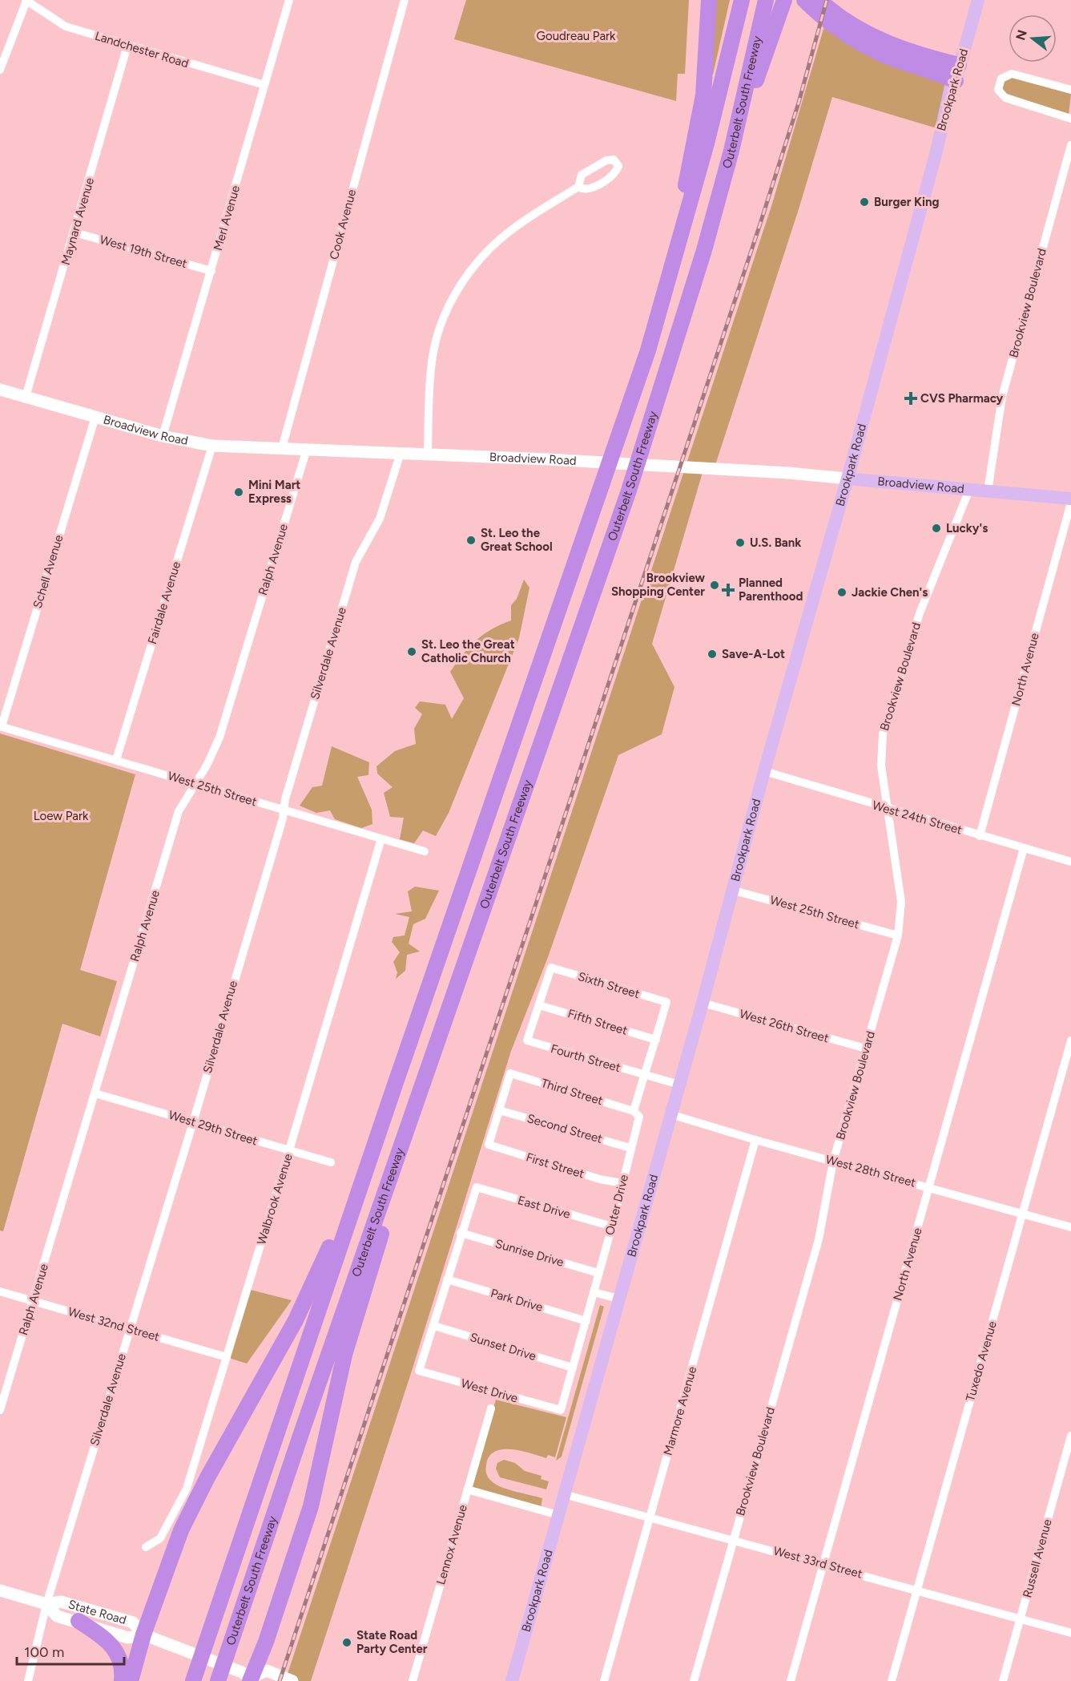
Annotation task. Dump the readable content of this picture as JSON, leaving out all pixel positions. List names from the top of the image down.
{
  "streets": {
    "highway": ["Outerbelt South Freeway"],
    "main road": ["Brookpark Road", "Broadview Road", "State Road"],
    "street": [
      "Landchester Road",
      "Merl Avenue",
      "Maynard Avenue",
      "Cook Avenue",
      "West 19th Street",
      "Brookview Boulevard",
      "Ralph Avenue",
      "Schell Avenue",
      "Fairdale Avenue",
      "Silverdale Avenue",
      "North Avenue",
      "West 25th Street",
      "West 24th Street",
      "Sixth Street",
      "Fifth Street",
      "West 26th Street",
      "Fourth Street",
      "Third Street",
      "West 29th Street",
      "Second Street",
      "First Street",
      "West 28th Street",
      "Walbrook Avenue",
      "Outer Drive",
      "East Drive",
      "Sunrise Drive",
      "Park Drive",
      "West 32nd Street",
      "Sunset Drive",
      "Tuxedo Avenue",
      "West Drive",
      "Marmore Avenue",
      "Lennox Avenue",
      "Russell Avenue",
      "West 33rd Street"
    ]
  },
  "crossings": [
    ["Landchester Road", "Merl Avenue"],
    ["Landchester Road", "Maynard Avenue"],
    ["Brookpark Road", "Broadview Road"],
    ["Brookpark Road", "West 25th Street"],
    ["Brookpark Road", "West 24th Street"],
    ["Brookpark Road", "West 26th Street"],
    ["Brookpark Road", "Fourth Street"],
    ["Brookpark Road", "West 28th Street"],
    ["Brookpark Road", "West 33rd Street"],
    ["Merl Avenue", "West 19th Street"],
    ["Merl Avenue", "Broadview Road"],
    ["Maynard Avenue", "West 19th Street"],
    ["Maynard Avenue", "Broadview Road"],
    ["Cook Avenue", "Broadview Road"],
    ["Brookview Boulevard", "Broadview Road"],
    ["Brookview Boulevard", "West 25th Street"],
    ["Brookview Boulevard", "West 24th Street"],
    ["Brookview Boulevard", "West 26th Street"],
    ["Brookview Boulevard", "West 28th Street"],
    ["Brookview Boulevard", "West 33rd Street"],
    ["Broadview Road", "Ralph Avenue"],
    ["Broadview Road", "Schell Avenue"],
    ["Broadview Road", "Fairdale Avenue"],
    ["Broadview Road", "Silverdale Avenue"],
    ["Ralph Avenue", "West 25th Street"],
    ["Ralph Avenue", "West 29th Street"],
    ["Ralph Avenue", "West 32nd Street"],
    ["Schell Avenue", "West 25th Street"],
    ["Fairdale Avenue", "West 25th Street"],
    ["Silverdale Avenue", "West 25th Street"],
    ["Silverdale Avenue", "West 29th Street"],
    ["Silverdale Avenue", "West 32nd Street"],
    ["Silverdale Avenue", "State Road"],
    ["North Avenue", "West 24th Street"],
    ["North Avenue", "West 28th Street"],
    ["North Avenue", "West 33rd Street"],
    ["West 25th Street", "Walbrook Avenue"],
    ["Sixth Street", "Fifth Street"],
    ["Sixth Street", "Fourth Street"],
    ["Sixth Street", "Outer Drive"],
    ["Fifth Street", "Fourth Street"],
    ["Fifth Street", "Outer Drive"],
    ["Fourth Street", "Outer Drive"],
    ["Third Street", "Second Street"],
    ["Third Street", "First Street"],
    ["Third Street", "Outer Drive"],
    ["West 29th Street", "Walbrook Avenue"],
    ["Second Street", "First Street"],
    ["Second Street", "Outer Drive"],
    ["First Street", "Outer Drive"],
    ["West 28th Street", "Tuxedo Avenue"],
    ["West 28th Street", "Marmore Avenue"],
    ["Walbrook Avenue", "West 32nd Street"],
    ["Outer Drive", "East Drive"],
    ["Outer Drive", "Sunrise Drive"],
    ["Outer Drive", "Park Drive"],
    ["Outer Drive", "Sunset Drive"],
    ["Outer Drive", "West Drive"],
    ["East Drive", "Sunrise Drive"],
    ["Sunset Drive", "West Drive"],
    ["Tuxedo Avenue", "West 33rd Street"],
    ["Marmore Avenue", "West 33rd Street"],
    ["Russell Avenue", "West 33rd Street"]
  ],
  "parks": ["Goudreau Park", "Loew Park"],
  "places": {
    "other": [
      "Burger King",
      "Mini Mart Express",
      "Lucky's",
      "St. Leo the Great School",
      "U.S. Bank",
      "Brookview Shopping Center",
      "Jackie Chen's",
      "St. Leo the Great Catholic Church",
      "Save-A-Lot",
      "State Road Party Center"
    ],
    "health": ["CVS Pharmacy", "Planned Parenthood"]
  },
  "scale_bar": "100 m",
  "north": "left"
}
